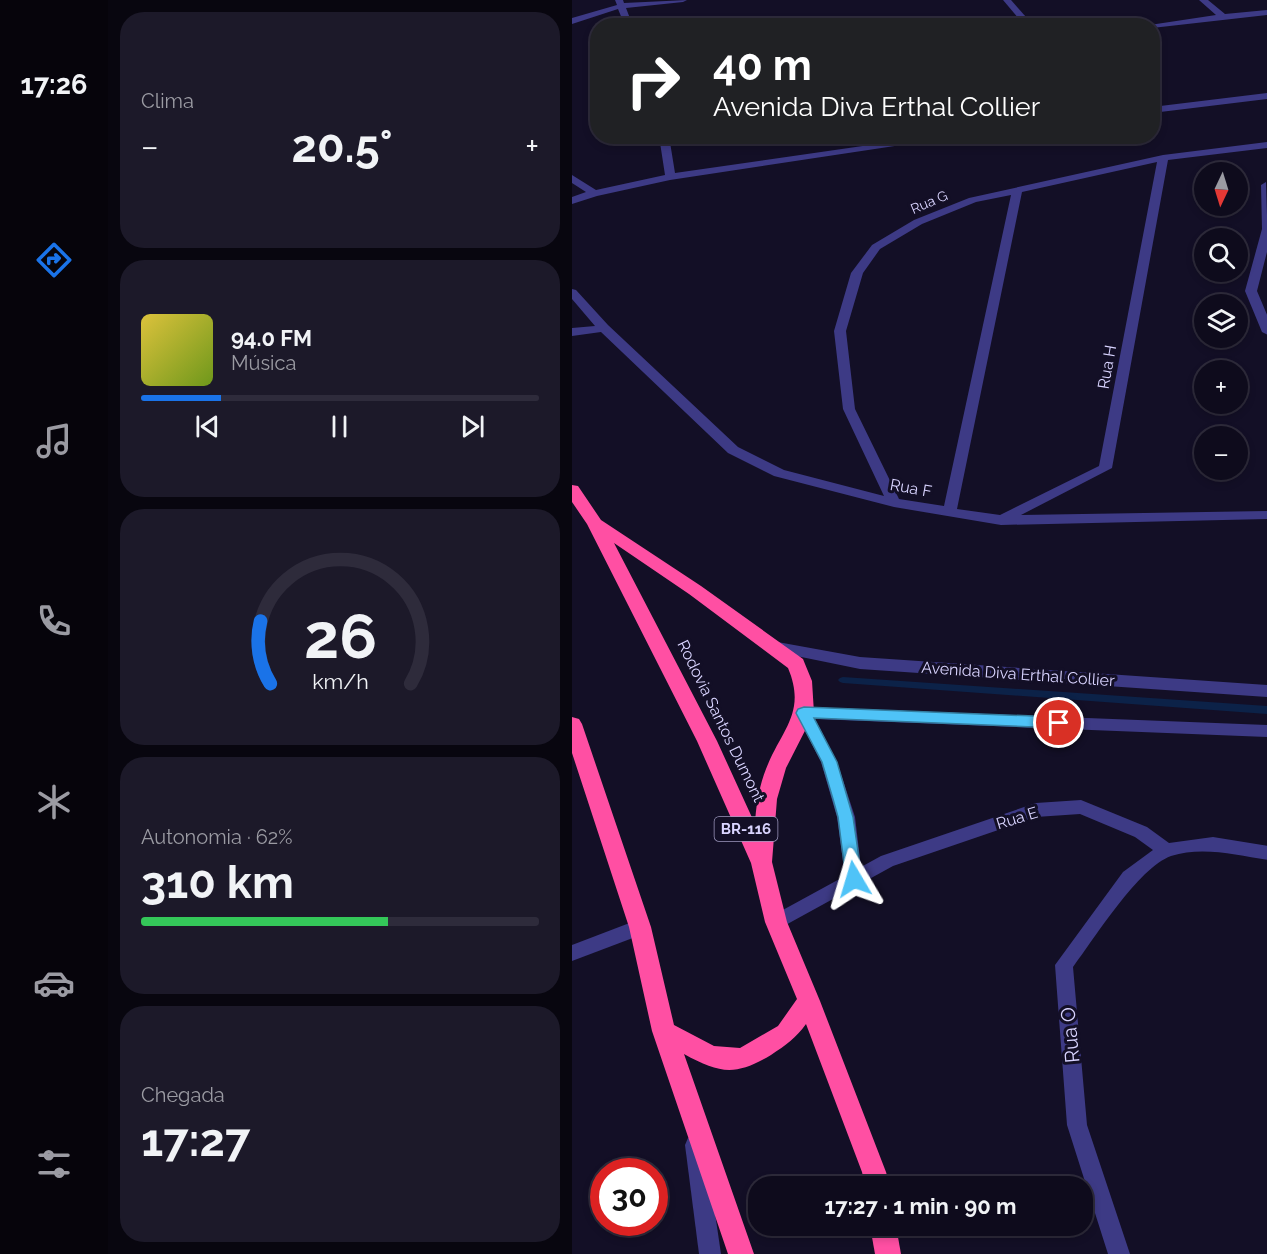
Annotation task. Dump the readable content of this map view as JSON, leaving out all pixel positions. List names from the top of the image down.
{
  "streets": {
    "highway": ["Rodovia Santos Dumont", "BR-116"],
    "street": [
      "Rua G",
      "Rua H",
      "Rua F",
      "Avenida Diva Erthal Collier",
      "Rua E",
      "Rua O"
    ]
  },
  "crossings": [
    ["Rua G", "Rua H"],
    ["Rua G", "Rua F"],
    ["Rua H", "Rua F"],
    ["Rodovia Santos Dumont", "Rua E"],
    ["Rua E", "Rua O"]
  ],
  "north": "bottom",
  "page": {
    "tabs": "17:26",
    "tile": [
      "Clima",
      ["Autonomia · 62%", "310 km"],
      ["Chegada", "17:27"]
    ],
    "turn": ["40 m", "Avenida Diva Erthal Collier"],
    "heat": ["−", "20.5°", "+"],
    "map_buttons": ["+", "−"],
    "song": ["94.0 FM", "Música"],
    "limit": "30",
    "trip": "17:27 · 1 min · 90 m",
    "gauge": ["26", "km/h"]
  }
}
